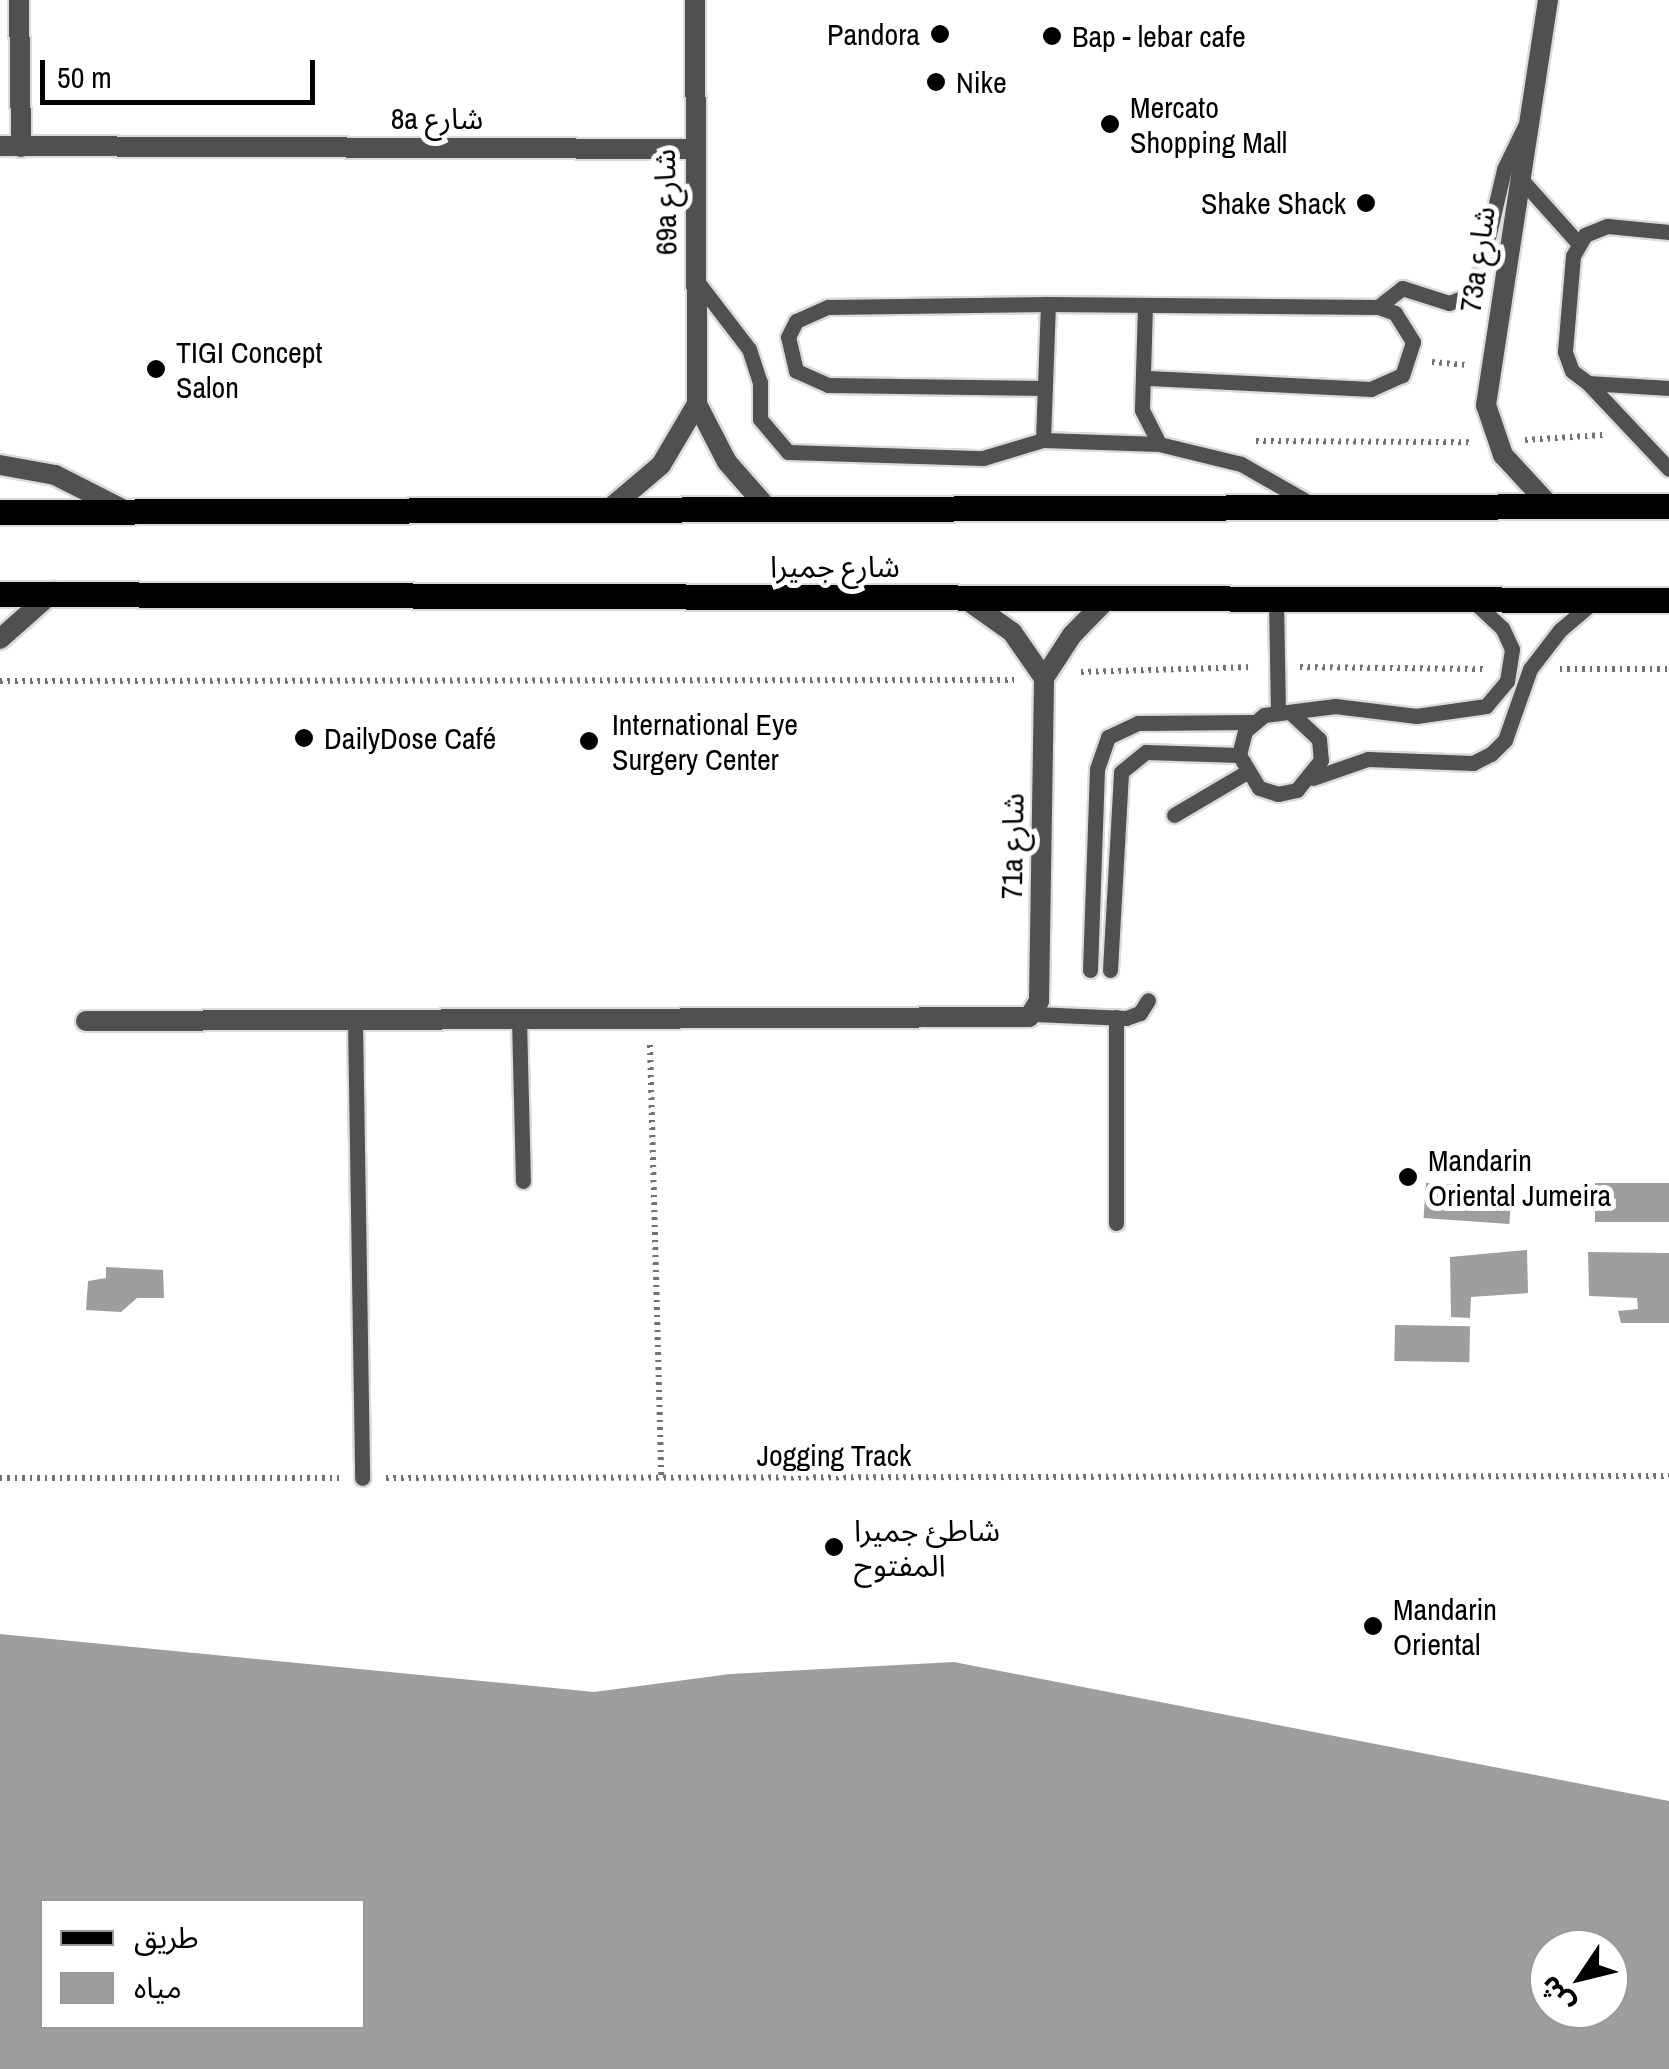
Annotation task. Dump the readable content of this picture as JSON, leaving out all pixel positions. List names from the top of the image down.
{
  "streets": {
    "main road": ["شارع جميرا"],
    "street": [
      "8a شارع",
      "69a شارع",
      "73a شارع",
      "71a شارع"
    ],
    "path": ["Jogging Track"]
  },
  "crossings": [
    ["8a شارع", "69a شارع"],
    ["69a شارع", "شارع جميرا"]
  ],
  "places": [
    "Pandora",
    "Bap - lebar cafe",
    "Nike",
    "Mercato Shopping Mall",
    "Shake Shack",
    "TIGI Concept Salon",
    "DailyDose Café",
    "International Eye Surgery Center",
    "Mandarin Oriental Jumeira",
    "شاطئ جميرا المفتوح",
    "Mandarin Oriental"
  ],
  "legend": ["طريق", "مياه"],
  "scale_bar": "50 m",
  "north": "bottom left"
}
